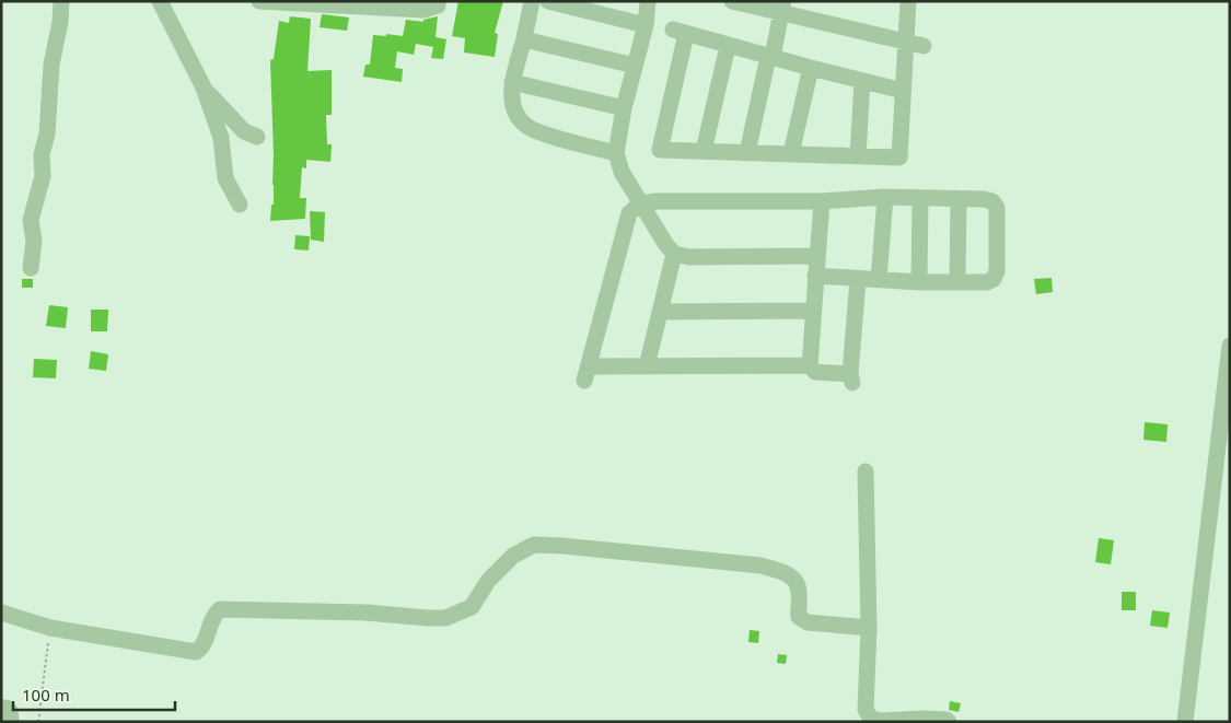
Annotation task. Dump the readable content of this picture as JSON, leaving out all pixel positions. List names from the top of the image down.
{
  "scale_bar": "100 m"
}
